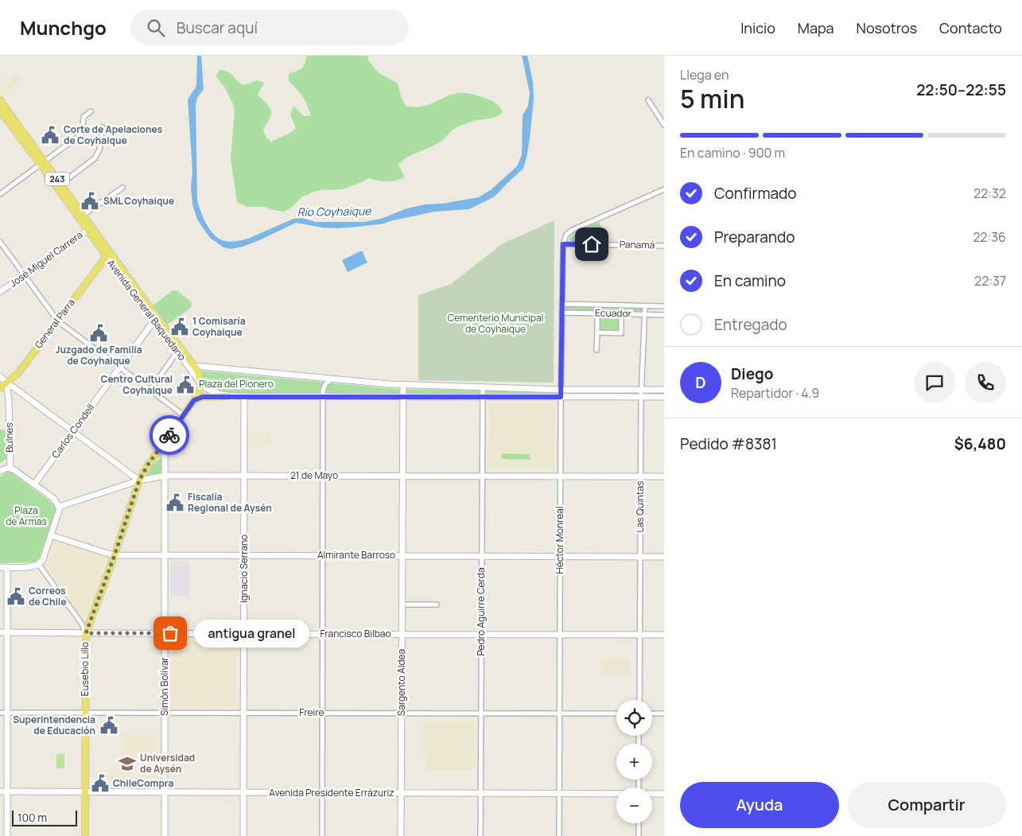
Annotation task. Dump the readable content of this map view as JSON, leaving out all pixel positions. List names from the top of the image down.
{
  "streets": {
    "main road": [
      "243",
      "Avenida General Baquedano",
      "General Parra",
      "Eusebio Lillo"
    ],
    "street": [
      "Panamá",
      "José Miguel Carrera",
      "Ecuador",
      "Carlos Condell",
      "Bulnes",
      "21 de Mayo",
      "Las Quintas",
      "Héctor Monreal",
      "Almirante Barroso",
      "Ignacio Serrano",
      "Pedro Aguirre Cerda",
      "Francisco Bilbao",
      "Sargento Aldea",
      "Simón Bolívar",
      "Freire",
      "Avenida Presidente Errázuriz"
    ]
  },
  "crossings": [
    ["Panamá", "Héctor Monreal"],
    ["José Miguel Carrera", "Avenida General Baquedano"],
    ["Avenida General Baquedano", "General Parra"],
    ["Avenida General Baquedano", "Carlos Condell"],
    ["Avenida General Baquedano", "Las Quintas"],
    ["Avenida General Baquedano", "Héctor Monreal"],
    ["Avenida General Baquedano", "Ignacio Serrano"],
    ["Avenida General Baquedano", "Pedro Aguirre Cerda"],
    ["Avenida General Baquedano", "Eusebio Lillo"],
    ["Avenida General Baquedano", "Sargento Aldea"],
    ["Ecuador", "Las Quintas"],
    ["Ecuador", "Héctor Monreal"],
    ["General Parra", "Bulnes"],
    ["21 de Mayo", "Las Quintas"],
    ["21 de Mayo", "Héctor Monreal"],
    ["21 de Mayo", "Ignacio Serrano"],
    ["21 de Mayo", "Pedro Aguirre Cerda"],
    ["21 de Mayo", "Eusebio Lillo"],
    ["21 de Mayo", "Sargento Aldea"],
    ["21 de Mayo", "Simón Bolívar"],
    ["Las Quintas", "Almirante Barroso"],
    ["Las Quintas", "Francisco Bilbao"],
    ["Héctor Monreal", "Almirante Barroso"],
    ["Héctor Monreal", "Francisco Bilbao"],
    ["Héctor Monreal", "Freire"],
    ["Héctor Monreal", "Avenida Presidente Errázuriz"],
    ["Almirante Barroso", "Ignacio Serrano"],
    ["Almirante Barroso", "Pedro Aguirre Cerda"],
    ["Almirante Barroso", "Eusebio Lillo"],
    ["Almirante Barroso", "Sargento Aldea"],
    ["Almirante Barroso", "Simón Bolívar"],
    ["Ignacio Serrano", "Francisco Bilbao"],
    ["Ignacio Serrano", "Freire"],
    ["Ignacio Serrano", "Avenida Presidente Errázuriz"],
    ["Pedro Aguirre Cerda", "Francisco Bilbao"],
    ["Pedro Aguirre Cerda", "Freire"],
    ["Pedro Aguirre Cerda", "Avenida Presidente Errázuriz"],
    ["Francisco Bilbao", "Eusebio Lillo"],
    ["Francisco Bilbao", "Sargento Aldea"],
    ["Francisco Bilbao", "Simón Bolívar"],
    ["Eusebio Lillo", "Simón Bolívar"],
    ["Eusebio Lillo", "Freire"],
    ["Eusebio Lillo", "Avenida Presidente Errázuriz"],
    ["Sargento Aldea", "Freire"],
    ["Sargento Aldea", "Avenida Presidente Errázuriz"],
    ["Simón Bolívar", "Freire"],
    ["Simón Bolívar", "Avenida Presidente Errázuriz"]
  ],
  "water": ["Río Coyhaique"],
  "parks": ["Cementerio Municipal de Coyhaique", "Plaza del Pionero", "Plaza de Armas"],
  "places": {
    "public building": [
      "Corte de Apelaciones de Coyhaique",
      "SML Coyhaique",
      "1 Comisaría Coyhaique",
      "Juzgado de Familia de Coyhaique",
      "Centro Cultural Coyhaique",
      "Fiscalía Regional de Aysén",
      "Correos de Chile",
      "Superintendencia de Educación",
      "ChileCompra"
    ],
    "other": ["antigua granel"],
    "school or university": ["Universidad de Aysén"]
  },
  "scale_bar": "100 m",
  "page": {
    "header": "Munchgo",
    "search": "Buscar aquí",
    "nav": [
      "Inicio",
      "Mapa",
      "Nosotros",
      "Contacto"
    ],
    "heading": ["5 min", "Llega en", "22:50–22:55"],
    "panel": [
      "Diego",
      "Repartidor · 4.9",
      "Pedido #8381",
      "$6,480"
    ],
    "bar": "En camino · 900 m",
    "list": [
      ["Confirmado", "22:32"],
      ["Preparando", "22:36"],
      ["En camino", "22:37"],
      "Entregado"
    ],
    "round": "D",
    "bubble": "antigua granel",
    "map_buttons": ["+", "−"],
    "buttons": ["Ayuda", "Compartir"],
    "scale": "100 m"
  }
}
